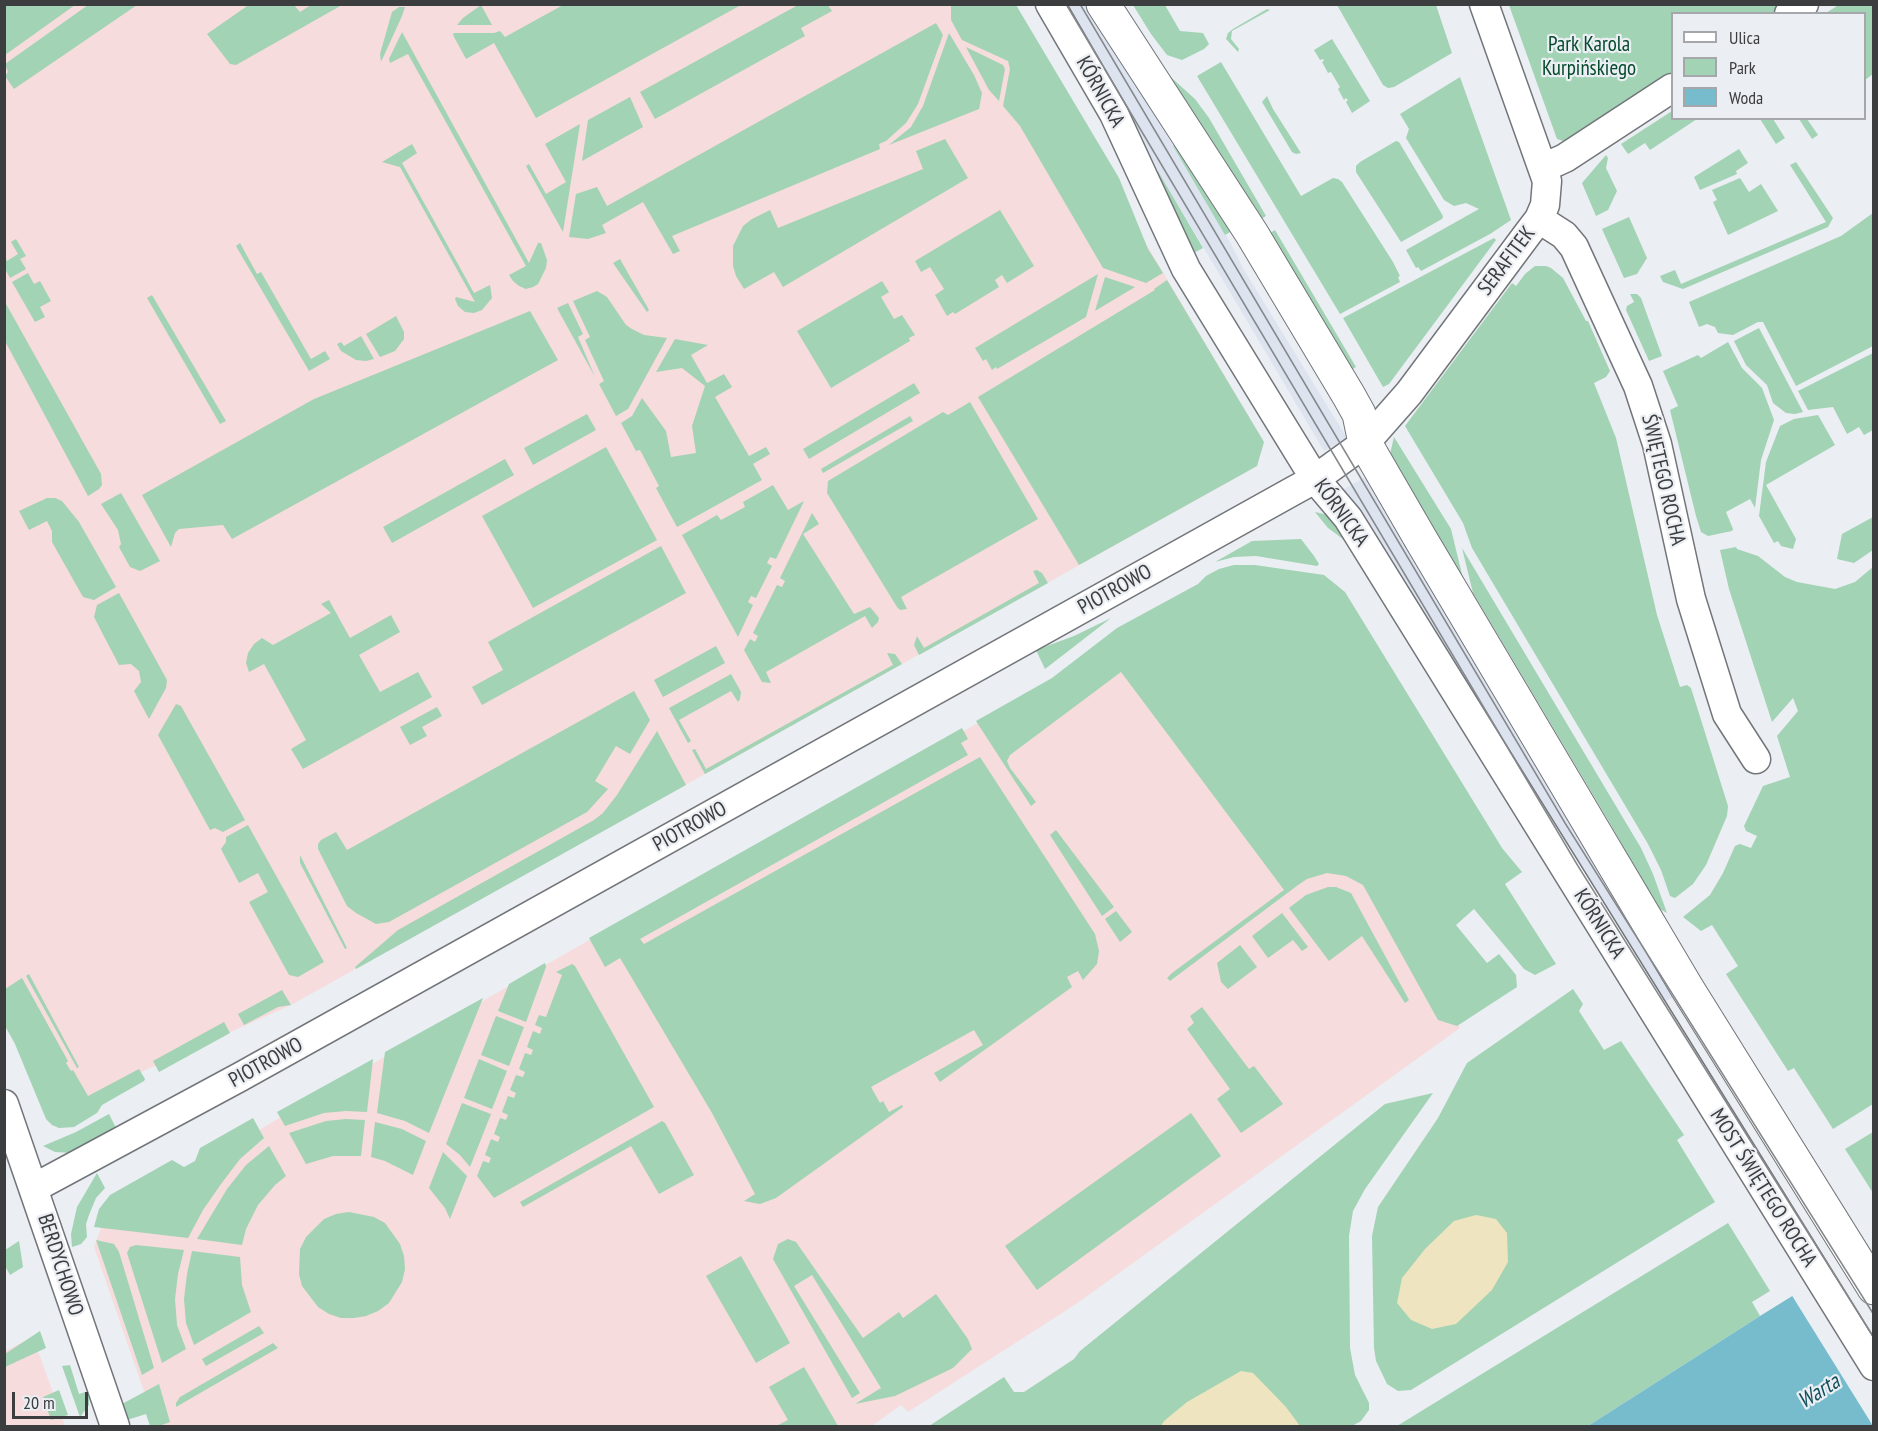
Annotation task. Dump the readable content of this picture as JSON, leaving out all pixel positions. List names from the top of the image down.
{
  "streets": {
    "street": [
      "KÓRNICKA",
      "SERAFITEK",
      "ŚWIĘTEGO ROCHA",
      "PIOTROWO",
      "MOST ŚWIĘTEGO ROCHA",
      "BERDYCHOWO"
    ]
  },
  "crossings": [
    ["KÓRNICKA", "SERAFITEK"],
    ["KÓRNICKA", "PIOTROWO"],
    ["KÓRNICKA", "MOST ŚWIĘTEGO ROCHA"],
    ["SERAFITEK", "ŚWIĘTEGO ROCHA"],
    ["SERAFITEK", "PIOTROWO"],
    ["PIOTROWO", "BERDYCHOWO"]
  ],
  "water": ["Warta"],
  "parks": ["Park Karola Kurpińskiego"],
  "legend": ["Ulica", "Park", "Woda"],
  "scale_bar": "20 m"
}
